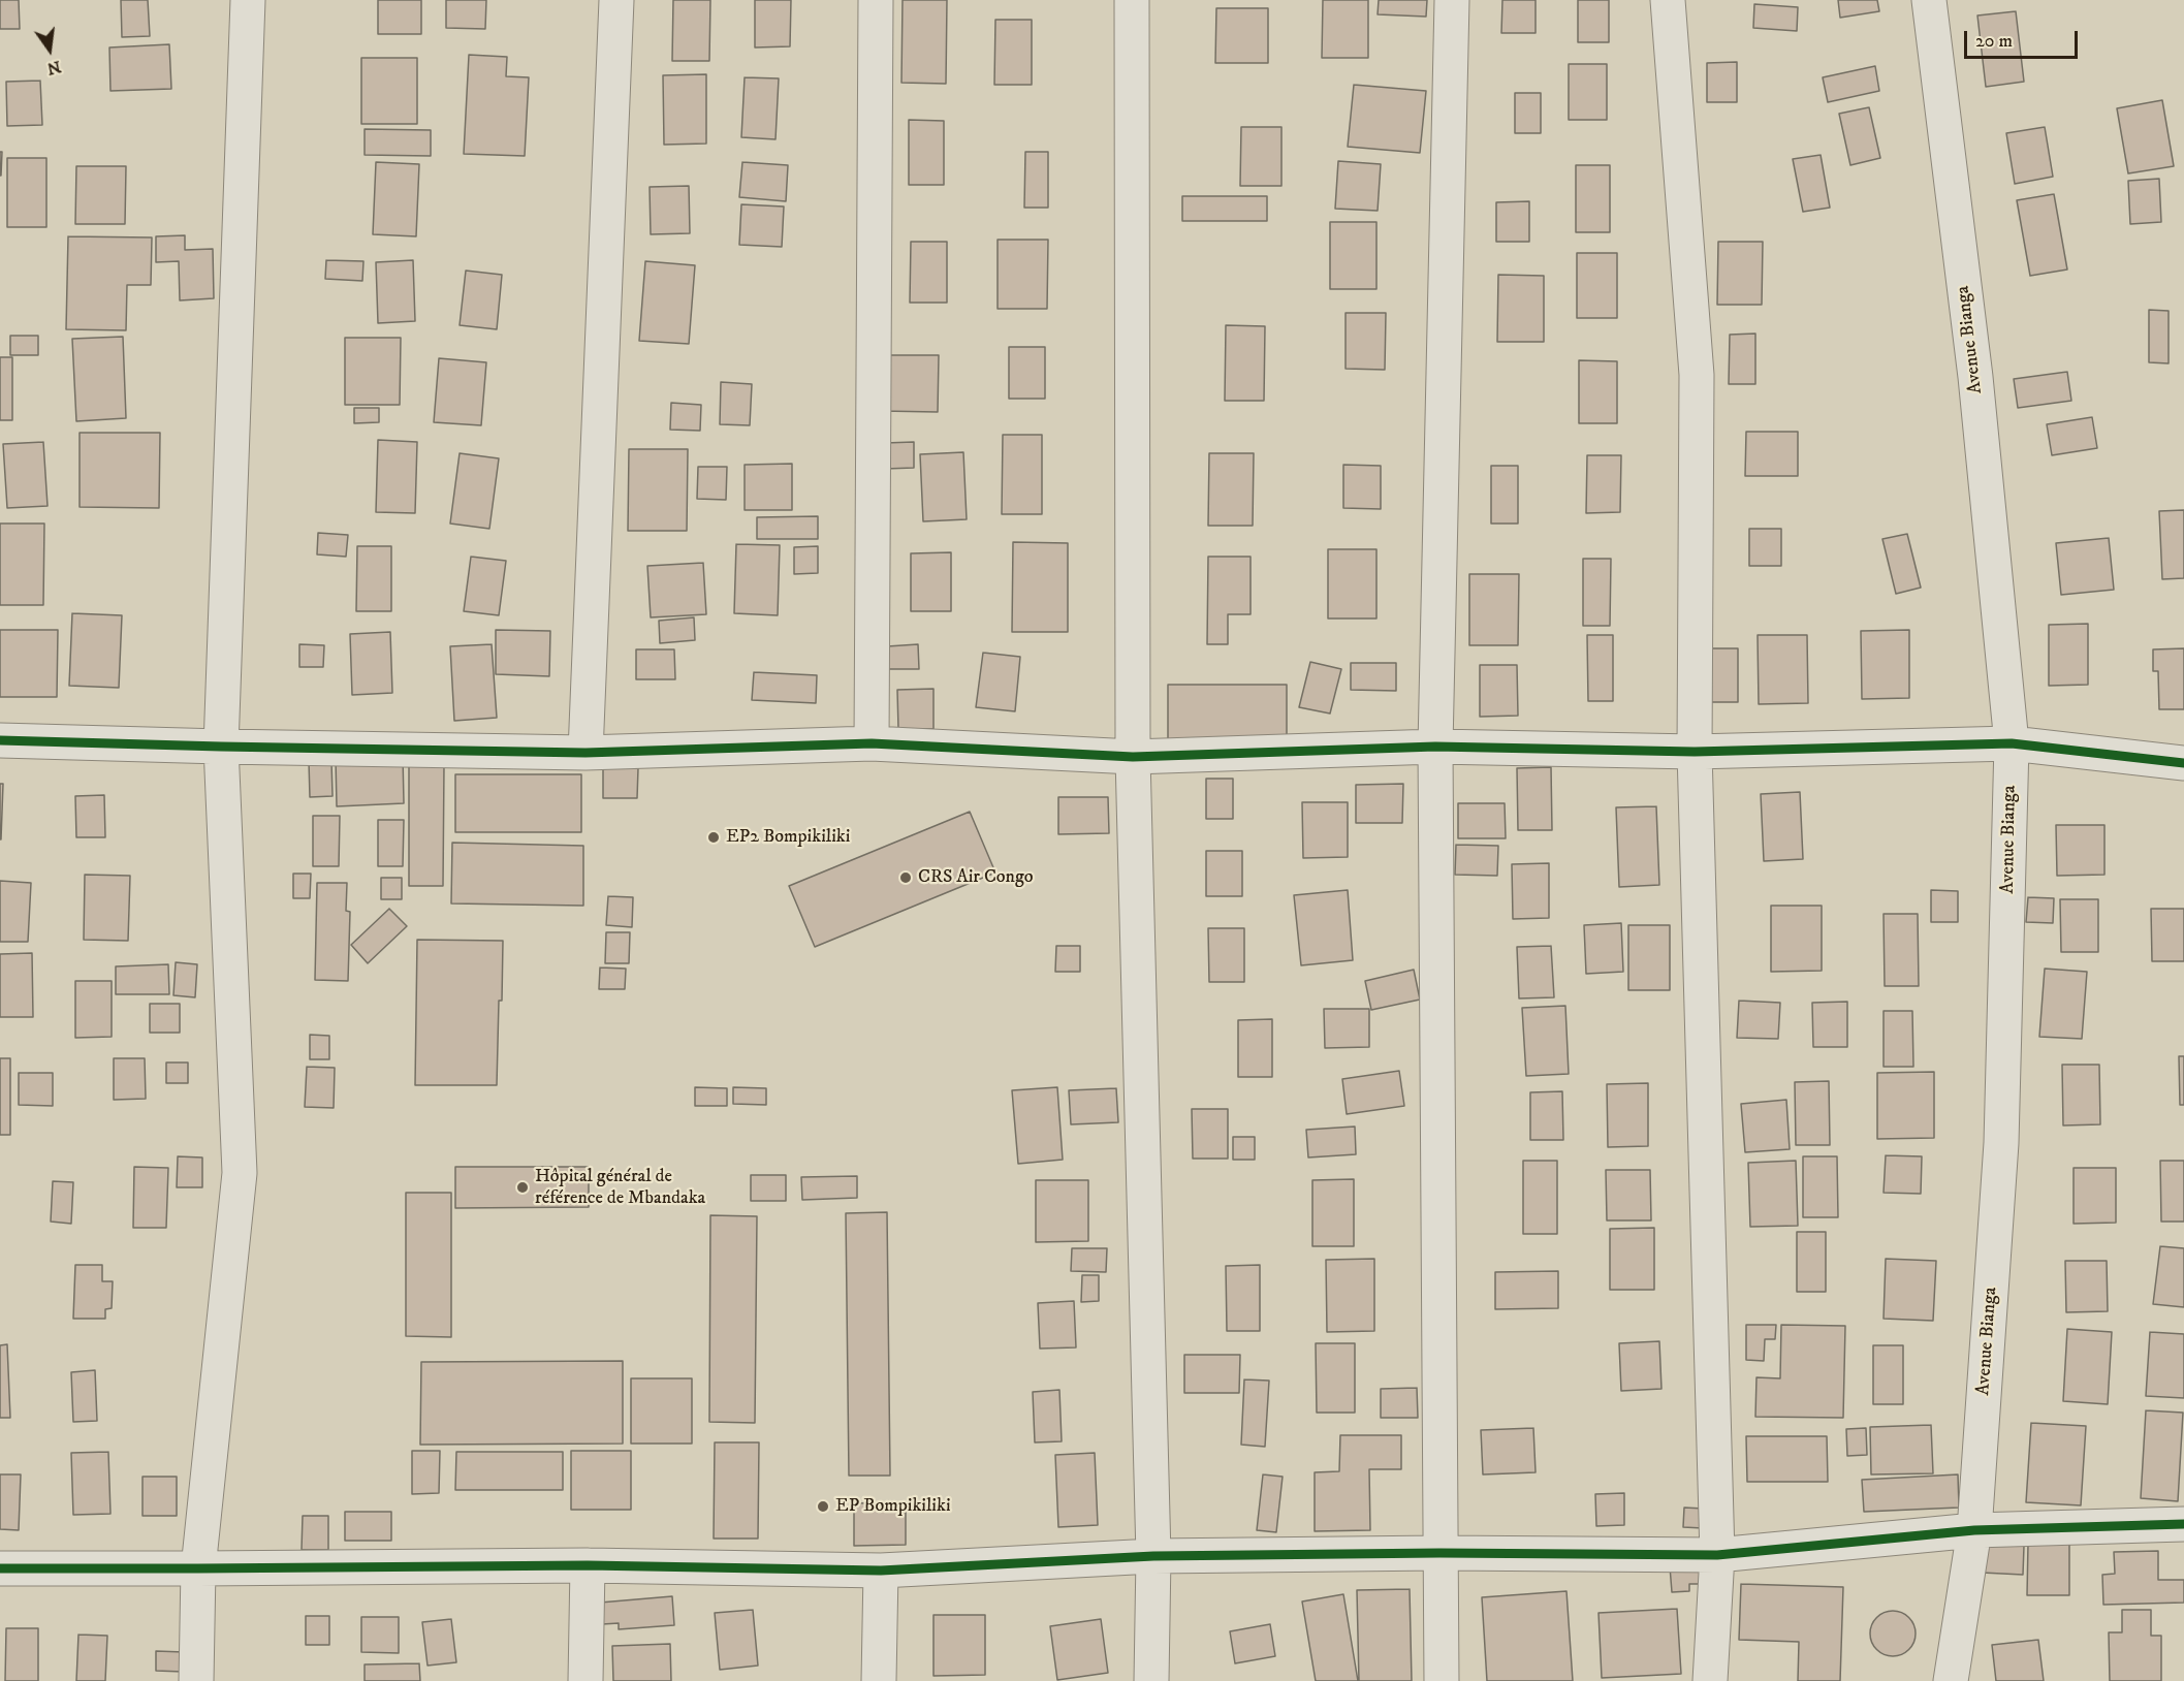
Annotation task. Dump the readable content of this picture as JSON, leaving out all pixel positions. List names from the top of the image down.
{
  "streets": {
    "street": ["Avenue Bianga"]
  },
  "places": [
    "EP2 Bompikiliki",
    "CRS Air Congo",
    "Hôpital général de référence de Mbandaka",
    "EP Bompikiliki"
  ],
  "scale_bar": "20 m",
  "north": "bottom"
}
